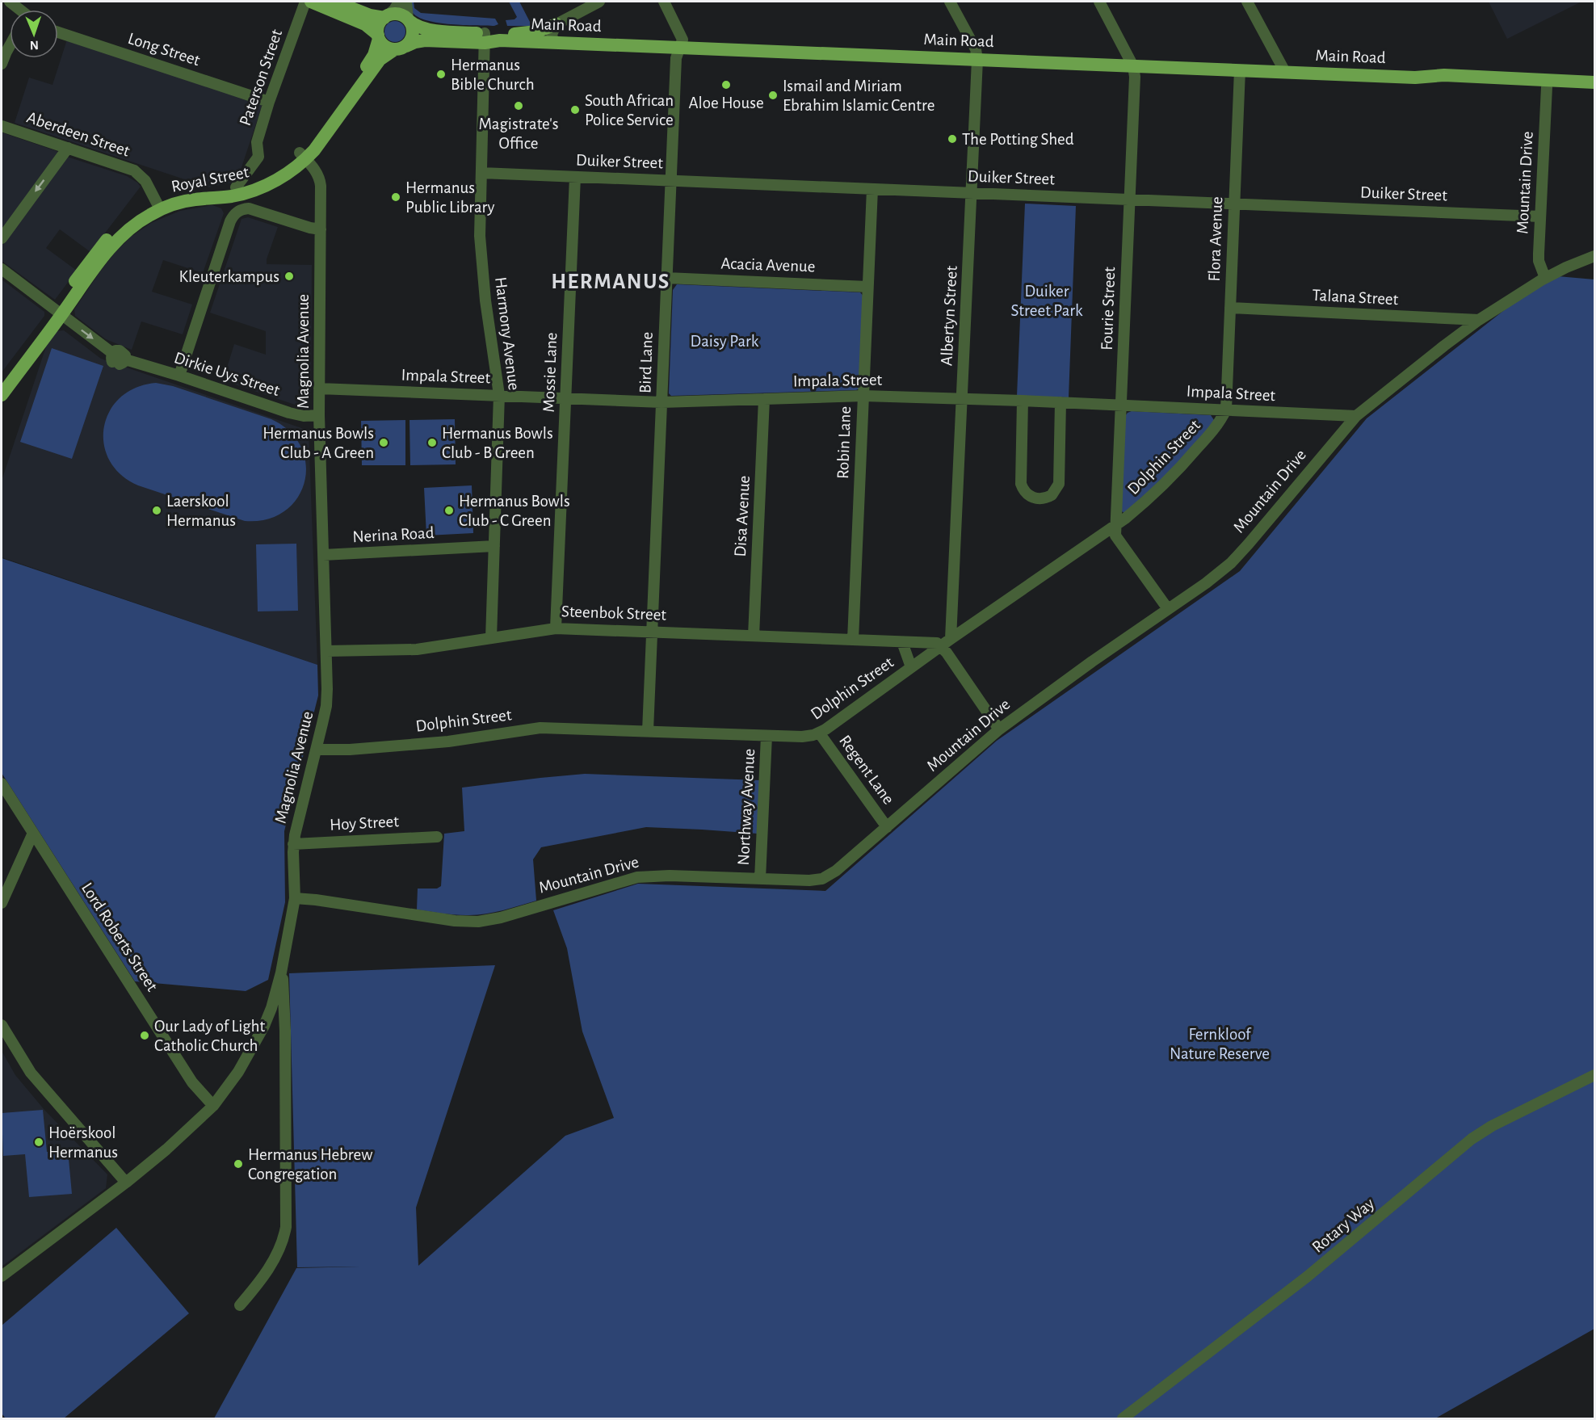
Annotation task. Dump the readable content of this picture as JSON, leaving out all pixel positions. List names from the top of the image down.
{
  "streets": {
    "main road": ["Main Road", "Royal Street"],
    "street": [
      "Long Street",
      "Paterson Street",
      "Aberdeen Street",
      "Duiker Street",
      "Mountain Drive",
      "Flora Avenue",
      "Acacia Avenue",
      "Talana Street",
      "Fourie Street",
      "Albertyn Street",
      "Harmony Avenue",
      "Magnolia Avenue",
      "Bird Lane",
      "Mossie Lane",
      "Dirkie Uys Street",
      "Impala Street",
      "Robin Lane",
      "Dolphin Street",
      "Disa Avenue",
      "Nerina Road",
      "Steenbok Street",
      "Regent Lane",
      "Northway Avenue",
      "Hoy Street",
      "Lord Roberts Street",
      "Rotary Way"
    ]
  },
  "crossings": [
    ["Main Road", "Royal Street"],
    ["Main Road", "Mountain Drive"],
    ["Main Road", "Flora Avenue"],
    ["Main Road", "Fourie Street"],
    ["Main Road", "Albertyn Street"],
    ["Main Road", "Harmony Avenue"],
    ["Main Road", "Bird Lane"],
    ["Long Street", "Paterson Street"],
    ["Paterson Street", "Royal Street"],
    ["Aberdeen Street", "Royal Street"],
    ["Duiker Street", "Mountain Drive"],
    ["Duiker Street", "Flora Avenue"],
    ["Duiker Street", "Fourie Street"],
    ["Duiker Street", "Albertyn Street"],
    ["Duiker Street", "Harmony Avenue"],
    ["Duiker Street", "Bird Lane"],
    ["Duiker Street", "Mossie Lane"],
    ["Duiker Street", "Robin Lane"],
    ["Royal Street", "Magnolia Avenue"],
    ["Royal Street", "Dirkie Uys Street"],
    ["Mountain Drive", "Talana Street"],
    ["Mountain Drive", "Fourie Street"],
    ["Mountain Drive", "Magnolia Avenue"],
    ["Mountain Drive", "Impala Street"],
    ["Mountain Drive", "Regent Lane"],
    ["Mountain Drive", "Northway Avenue"],
    ["Flora Avenue", "Talana Street"],
    ["Flora Avenue", "Impala Street"],
    ["Flora Avenue", "Dolphin Street"],
    ["Acacia Avenue", "Bird Lane"],
    ["Acacia Avenue", "Robin Lane"],
    ["Fourie Street", "Impala Street"],
    ["Fourie Street", "Dolphin Street"],
    ["Albertyn Street", "Impala Street"],
    ["Albertyn Street", "Dolphin Street"],
    ["Harmony Avenue", "Impala Street"],
    ["Harmony Avenue", "Nerina Road"],
    ["Harmony Avenue", "Steenbok Street"],
    ["Magnolia Avenue", "Dirkie Uys Street"],
    ["Magnolia Avenue", "Impala Street"],
    ["Magnolia Avenue", "Dolphin Street"],
    ["Magnolia Avenue", "Nerina Road"],
    ["Magnolia Avenue", "Steenbok Street"],
    ["Magnolia Avenue", "Hoy Street"],
    ["Magnolia Avenue", "Lord Roberts Street"],
    ["Bird Lane", "Impala Street"],
    ["Bird Lane", "Dolphin Street"],
    ["Bird Lane", "Steenbok Street"],
    ["Mossie Lane", "Impala Street"],
    ["Mossie Lane", "Steenbok Street"],
    ["Impala Street", "Robin Lane"],
    ["Impala Street", "Dolphin Street"],
    ["Impala Street", "Disa Avenue"],
    ["Robin Lane", "Steenbok Street"],
    ["Dolphin Street", "Steenbok Street"],
    ["Dolphin Street", "Regent Lane"],
    ["Dolphin Street", "Northway Avenue"],
    ["Disa Avenue", "Steenbok Street"]
  ],
  "one_way": ["Dirkie Uys Street"],
  "districts": ["HERMANUS"],
  "parks": ["Duiker Street Park", "Daisy Park", "Fernkloof Nature Reserve"],
  "places": [
    "Hermanus Bible Church",
    "Aloe House",
    "Ismail and Miriam Ebrahim Islamic Centre",
    "Magistrate's Office",
    "South African Police Service",
    "The Potting Shed",
    "Hermanus Public Library",
    "Kleuterkampus",
    "Hermanus Bowls Club - A Green",
    "Hermanus Bowls Club - B Green",
    "Laerskool Hermanus",
    "Hermanus Bowls Club - C Green",
    "Our Lady of Light Catholic Church",
    "Hoërskool Hermanus",
    "Hermanus Hebrew Congregation"
  ],
  "north": "bottom"
}
